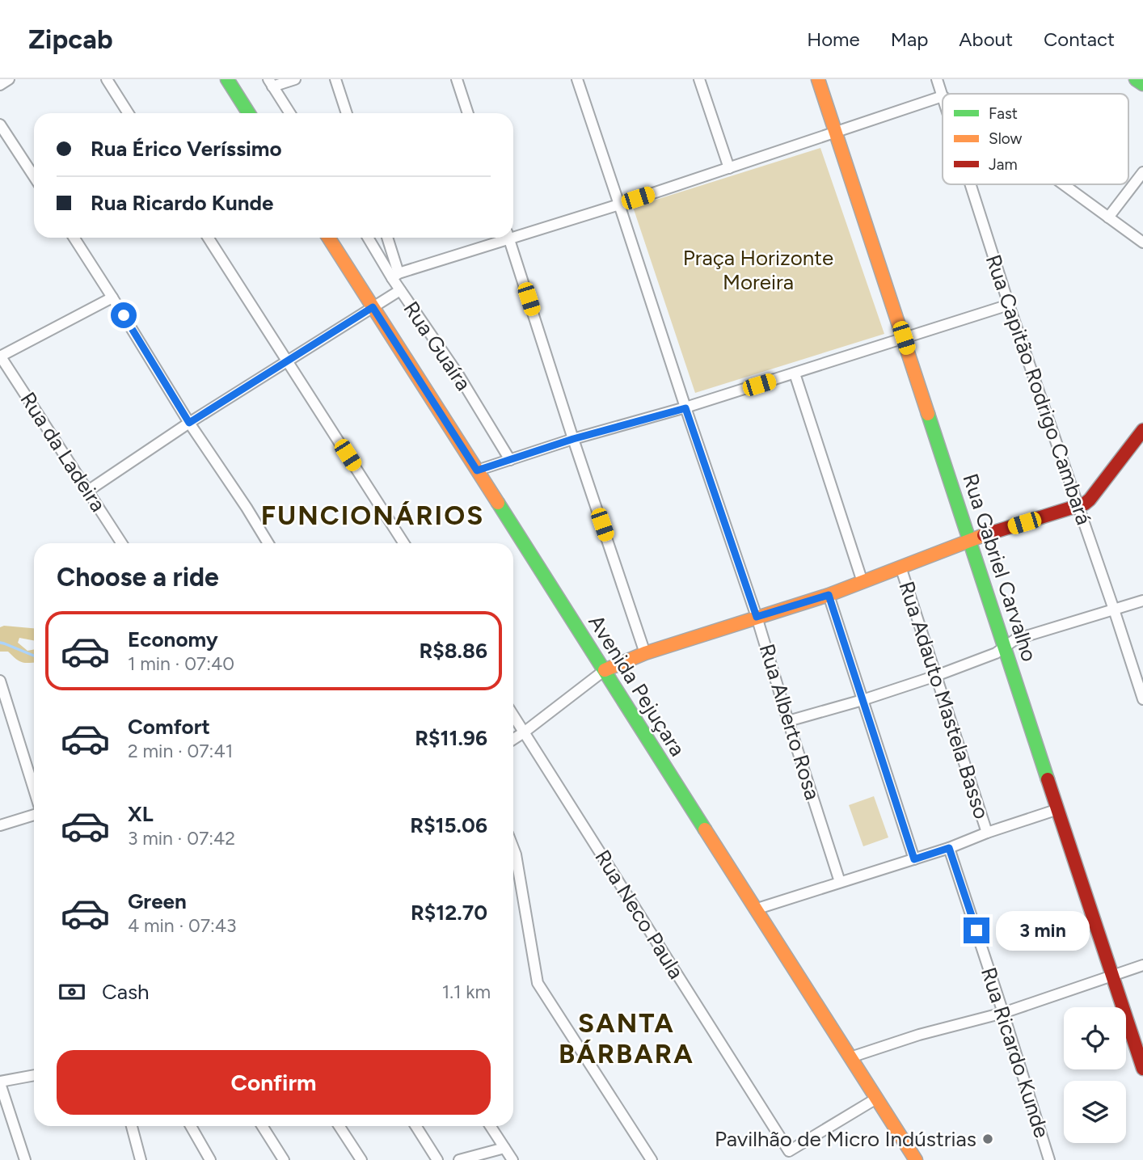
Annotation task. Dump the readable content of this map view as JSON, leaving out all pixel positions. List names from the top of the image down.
{
  "streets": {
    "street": [
      "Rua Guaíra",
      "Rua Capitão Rodrigo Cambará",
      "Rua da Ladeira",
      "Rua Gabriel Carvalho",
      "Avenida Pejuçara",
      "Rua Adauto Mastela Basso",
      "Rua Alberto Rosa",
      "Rua Neco Paula",
      "Rua Ricardo Kunde"
    ]
  },
  "crossings": [
    ["Avenida Pejuçara", "Rua Neco Paula"]
  ],
  "districts": ["FUNCIONÁRIOS", "SANTA BÁRBARA"],
  "parks": ["Praça Horizonte Moreira"],
  "places": ["Pavilhão de Micro Indústrias"],
  "legend": ["Fast", "Slow", "Jam"],
  "page": {
    "header": "Zipcab",
    "nav": [
      "Home",
      "Map",
      "About",
      "Contact"
    ],
    "banner": ["Rua Érico Veríssimo", "Rua Ricardo Kunde"],
    "heading": "Choose a ride",
    "list": [
      {
        "name": "Economy",
        "note": "1 min · 07:40",
        "value": "R$8.86"
      },
      {
        "name": "Comfort",
        "note": "2 min · 07:41",
        "value": "R$11.96"
      },
      {
        "name": "XL",
        "note": "3 min · 07:42",
        "value": "R$15.06"
      },
      {
        "name": "Green",
        "note": "4 min · 07:43",
        "value": "R$12.70"
      }
    ],
    "bubble": "3 min",
    "pay": ["Cash", "1.1 km"],
    "buttons": "Confirm"
  }
}
